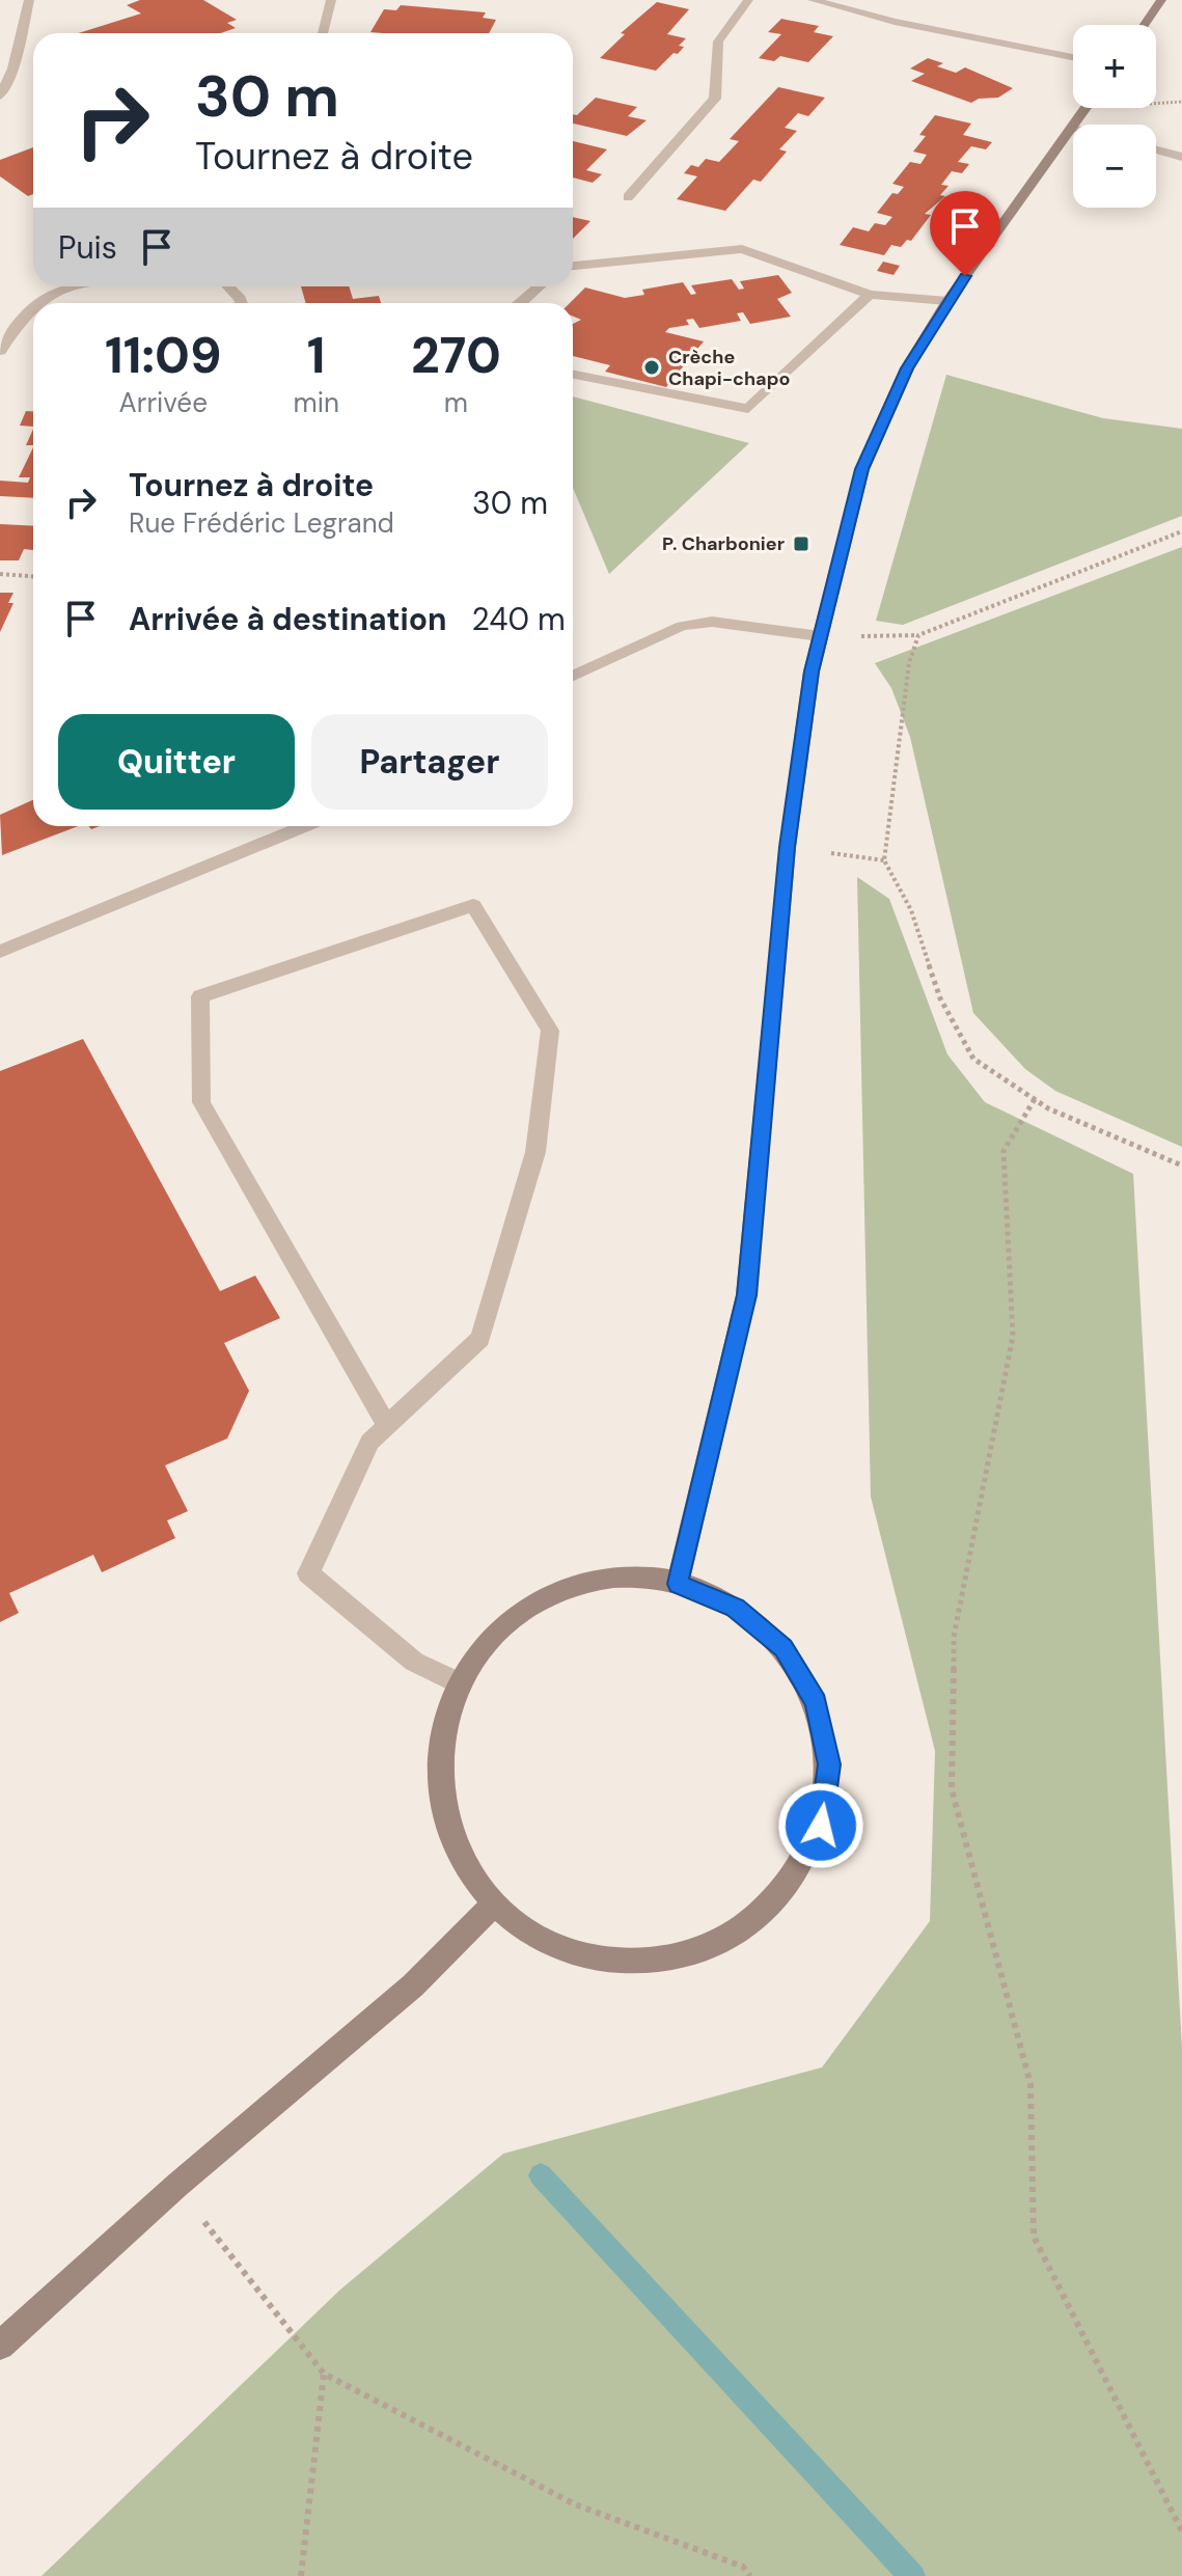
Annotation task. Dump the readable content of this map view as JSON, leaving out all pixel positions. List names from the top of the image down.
{
  "places": {
    "other": ["Crèche Chapi-chapo"],
    "transit": ["P. Charbonier"]
  },
  "page": {
    "map_buttons": ["+", "−"],
    "turn": ["30 m", "Tournez à droite"],
    "then": "Puis",
    "eta": [
      "11:09",
      "Arrivée",
      "1",
      "min",
      "270",
      "m"
    ],
    "list": [
      {
        "name": "Tournez à droite",
        "note": "Rue Frédéric Legrand",
        "value": "30 m"
      },
      {
        "name": "Arrivée à destination",
        "value": "240 m"
      }
    ],
    "buttons": ["Quitter", "Partager"]
  }
}
